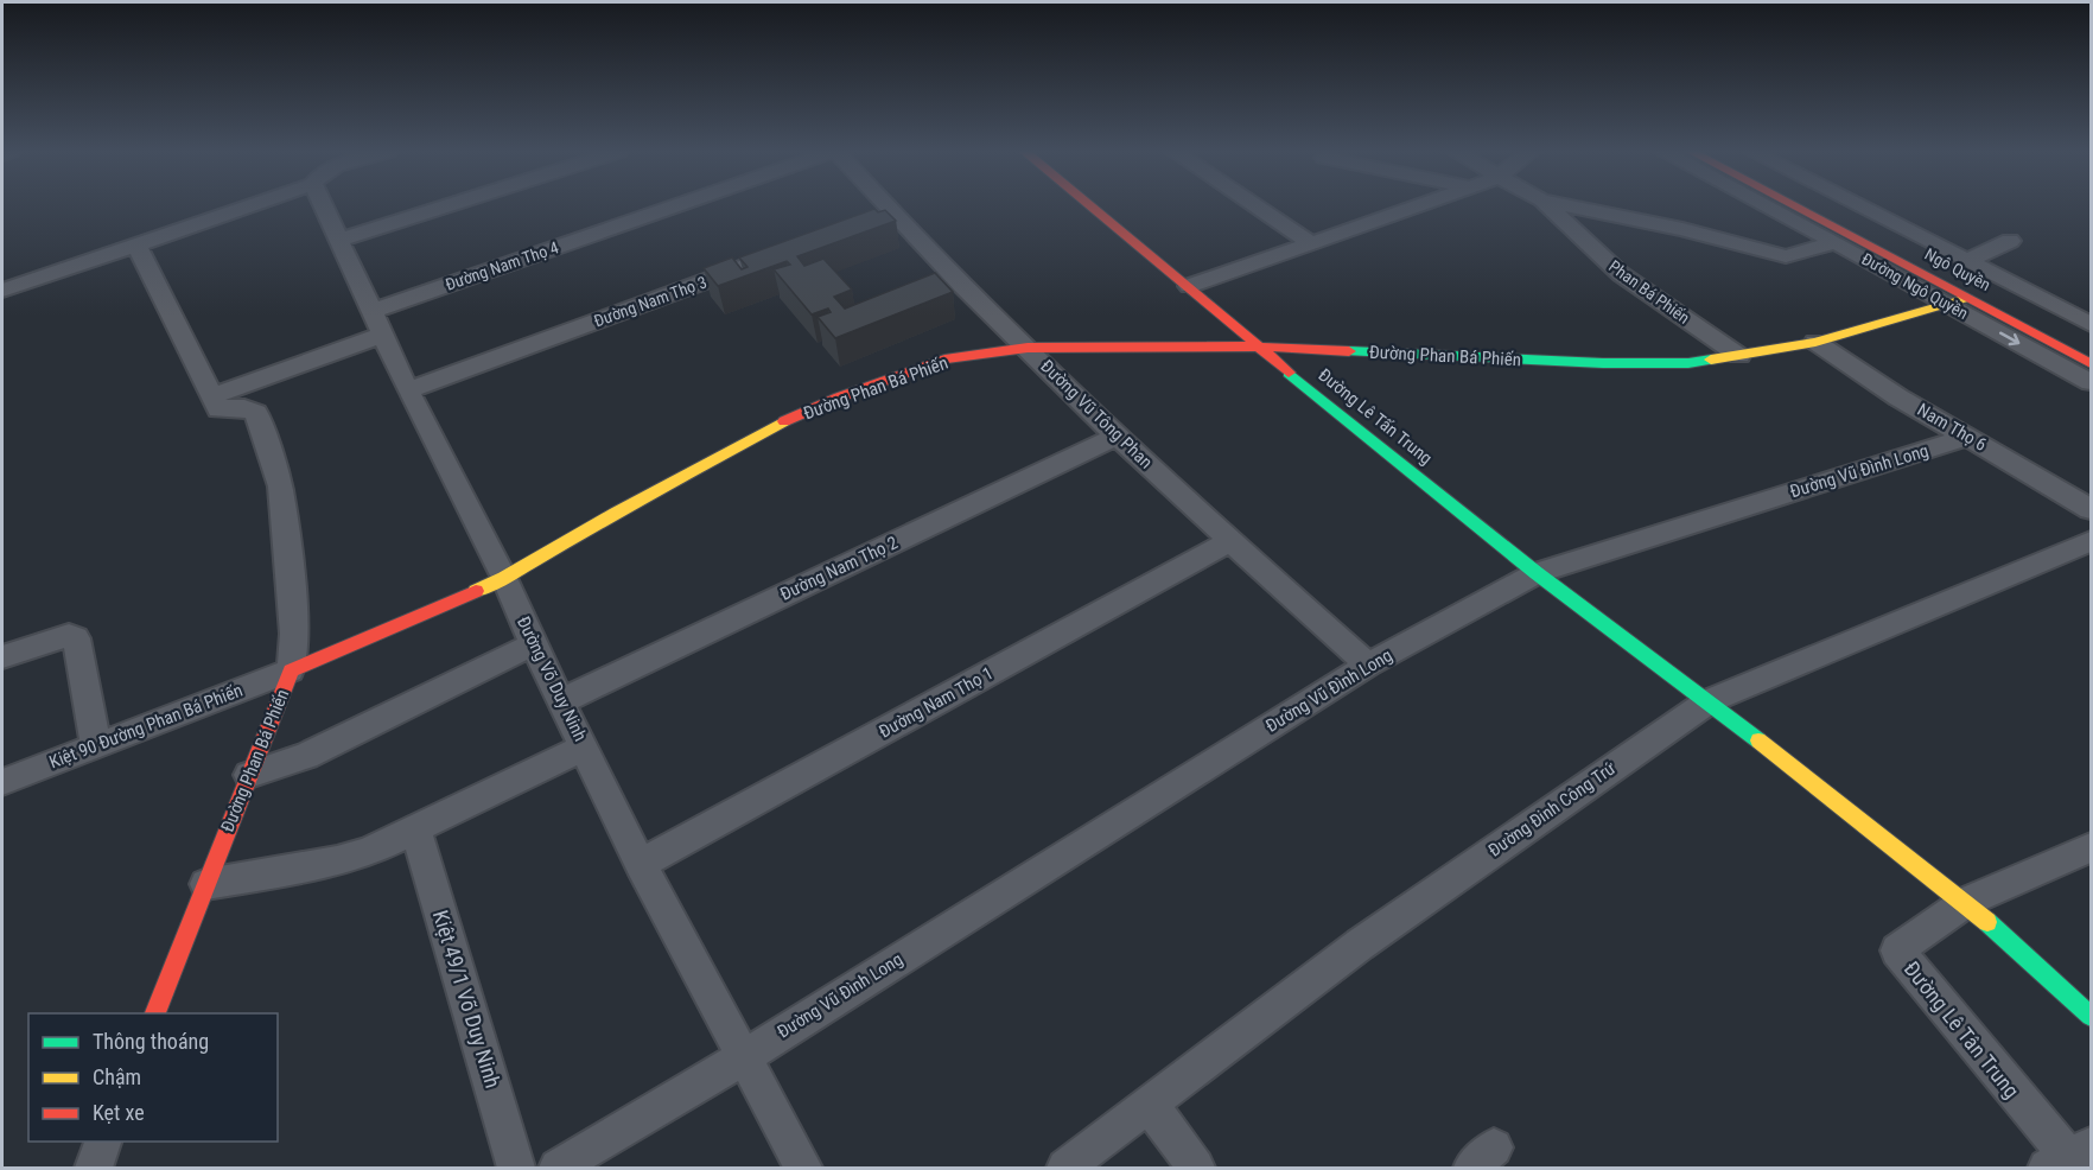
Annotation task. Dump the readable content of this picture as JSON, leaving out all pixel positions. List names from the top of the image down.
{
  "streets": {
    "main road": ["Ngô Quyền", "Đường Phan Bá Phiến", "Đường Lê Tấn Trung"],
    "street": [
      "Đường Nam Thọ 4",
      "Đường Ngô Quyền",
      "Phan Bá Phiến",
      "Đường Nam Thọ 3",
      "Đường Vũ Tông Phan",
      "Nam Thọ 6",
      "Đường Vũ Đình Long",
      "Đường Nam Thọ 2",
      "Đường Võ Duy Ninh",
      "Đường Nam Thọ 1",
      "Kiệt 90 Đường Phan Bá Phiến",
      "Đường Đinh Công Trứ",
      "Kiệt 49/1 Võ Duy Ninh",
      "Đường Lê Tân Trung"
    ]
  },
  "crossings": [
    ["Đường Nam Thọ 4", "Đường Võ Duy Ninh"],
    ["Ngô Quyền", "Đường Phan Bá Phiến"],
    ["Đường Ngô Quyền", "Đường Phan Bá Phiến"],
    ["Phan Bá Phiến", "Đường Phan Bá Phiến"],
    ["Đường Nam Thọ 3", "Đường Võ Duy Ninh"],
    ["Đường Phan Bá Phiến", "Đường Vũ Tông Phan"],
    ["Đường Phan Bá Phiến", "Đường Lê Tấn Trung"],
    ["Đường Phan Bá Phiến", "Nam Thọ 6"],
    ["Đường Phan Bá Phiến", "Đường Võ Duy Ninh"],
    ["Đường Phan Bá Phiến", "Kiệt 90 Đường Phan Bá Phiến"],
    ["Đường Vũ Tông Phan", "Đường Vũ Đình Long"],
    ["Đường Vũ Tông Phan", "Đường Nam Thọ 2"],
    ["Đường Vũ Tông Phan", "Đường Nam Thọ 1"],
    ["Đường Lê Tấn Trung", "Đường Vũ Đình Long"],
    ["Đường Lê Tấn Trung", "Đường Đinh Công Trứ"],
    ["Nam Thọ 6", "Đường Vũ Đình Long"],
    ["Đường Vũ Đình Long", "Đường Võ Duy Ninh"],
    ["Đường Nam Thọ 2", "Đường Võ Duy Ninh"],
    ["Đường Võ Duy Ninh", "Đường Nam Thọ 1"]
  ],
  "legend": ["Thông thoáng", "Chậm", "Kẹt xe"]
}
